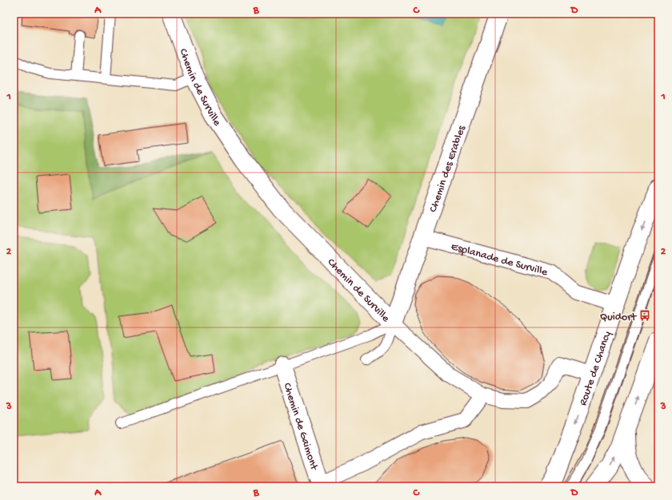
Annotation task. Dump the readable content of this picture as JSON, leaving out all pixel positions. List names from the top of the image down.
{
  "streets": {
    "street": [
      "Chemin de Surville",
      "Chemin des Erables",
      "Esplanade de Surville",
      "Route de Chancy",
      "Chemin de Gaimont"
    ]
  },
  "crossings": [
    ["Chemin de Surville", "Chemin des Erables"],
    ["Chemin de Surville", "Chemin de Gaimont"],
    ["Chemin des Erables", "Esplanade de Surville"]
  ],
  "places": {
    "bus stop": ["Quidort"]
  },
  "grid": {
    "columns": [
      "A",
      "B",
      "C",
      "D"
    ],
    "rows": ["1", "2", "3"]
  }
}
